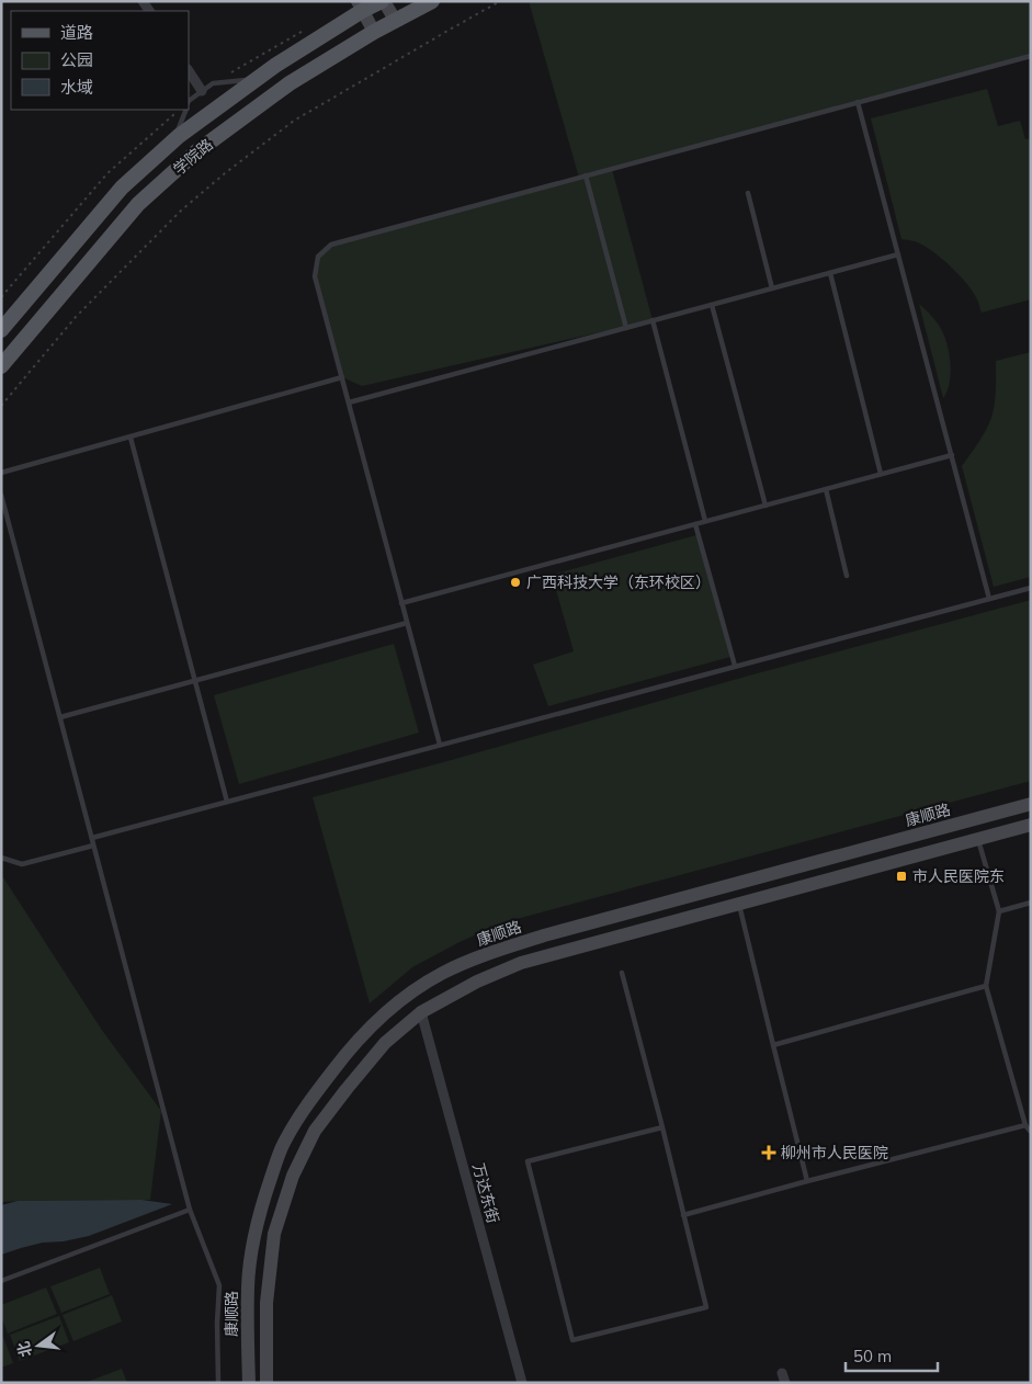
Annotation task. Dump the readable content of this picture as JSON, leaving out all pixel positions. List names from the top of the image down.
{
  "streets": {
    "main road": ["学院路", "康顺路"],
    "street": ["万达东街"]
  },
  "places": {
    "other": ["广西科技大学（东环校区）"],
    "transit": ["市人民医院东"],
    "health": ["柳州市人民医院"]
  },
  "legend": ["道路", "公园", "水域"],
  "scale_bar": "50 m",
  "north": "left"
}
